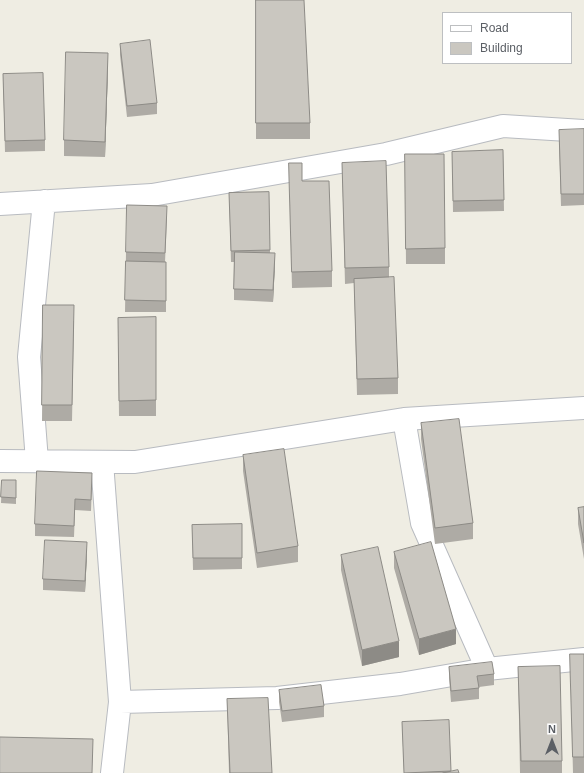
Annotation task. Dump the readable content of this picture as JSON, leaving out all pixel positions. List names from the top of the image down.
{
  "legend": ["Road", "Building"],
  "north": "top"
}
